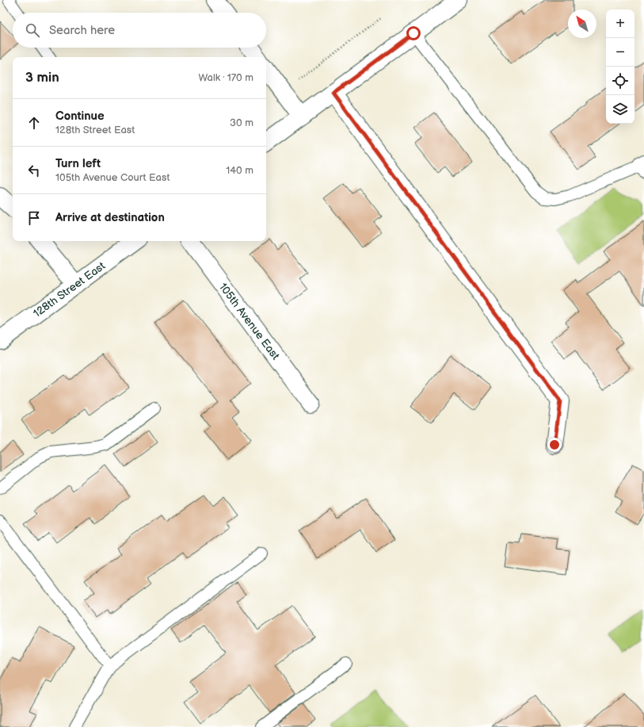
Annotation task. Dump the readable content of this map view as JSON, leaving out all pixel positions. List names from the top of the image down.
{
  "streets": {
    "street": ["128th Street East", "105th Avenue East"]
  },
  "north": "top left",
  "page": {
    "map_buttons": ["+", "−"],
    "search": "Search here",
    "heading": ["3 min", "Walk · 170 m"],
    "list": [
      ["Continue", "128th Street East", "30 m"],
      ["Turn left", "105th Avenue Court East", "140 m"],
      "Arrive at destination"
    ]
  }
}
